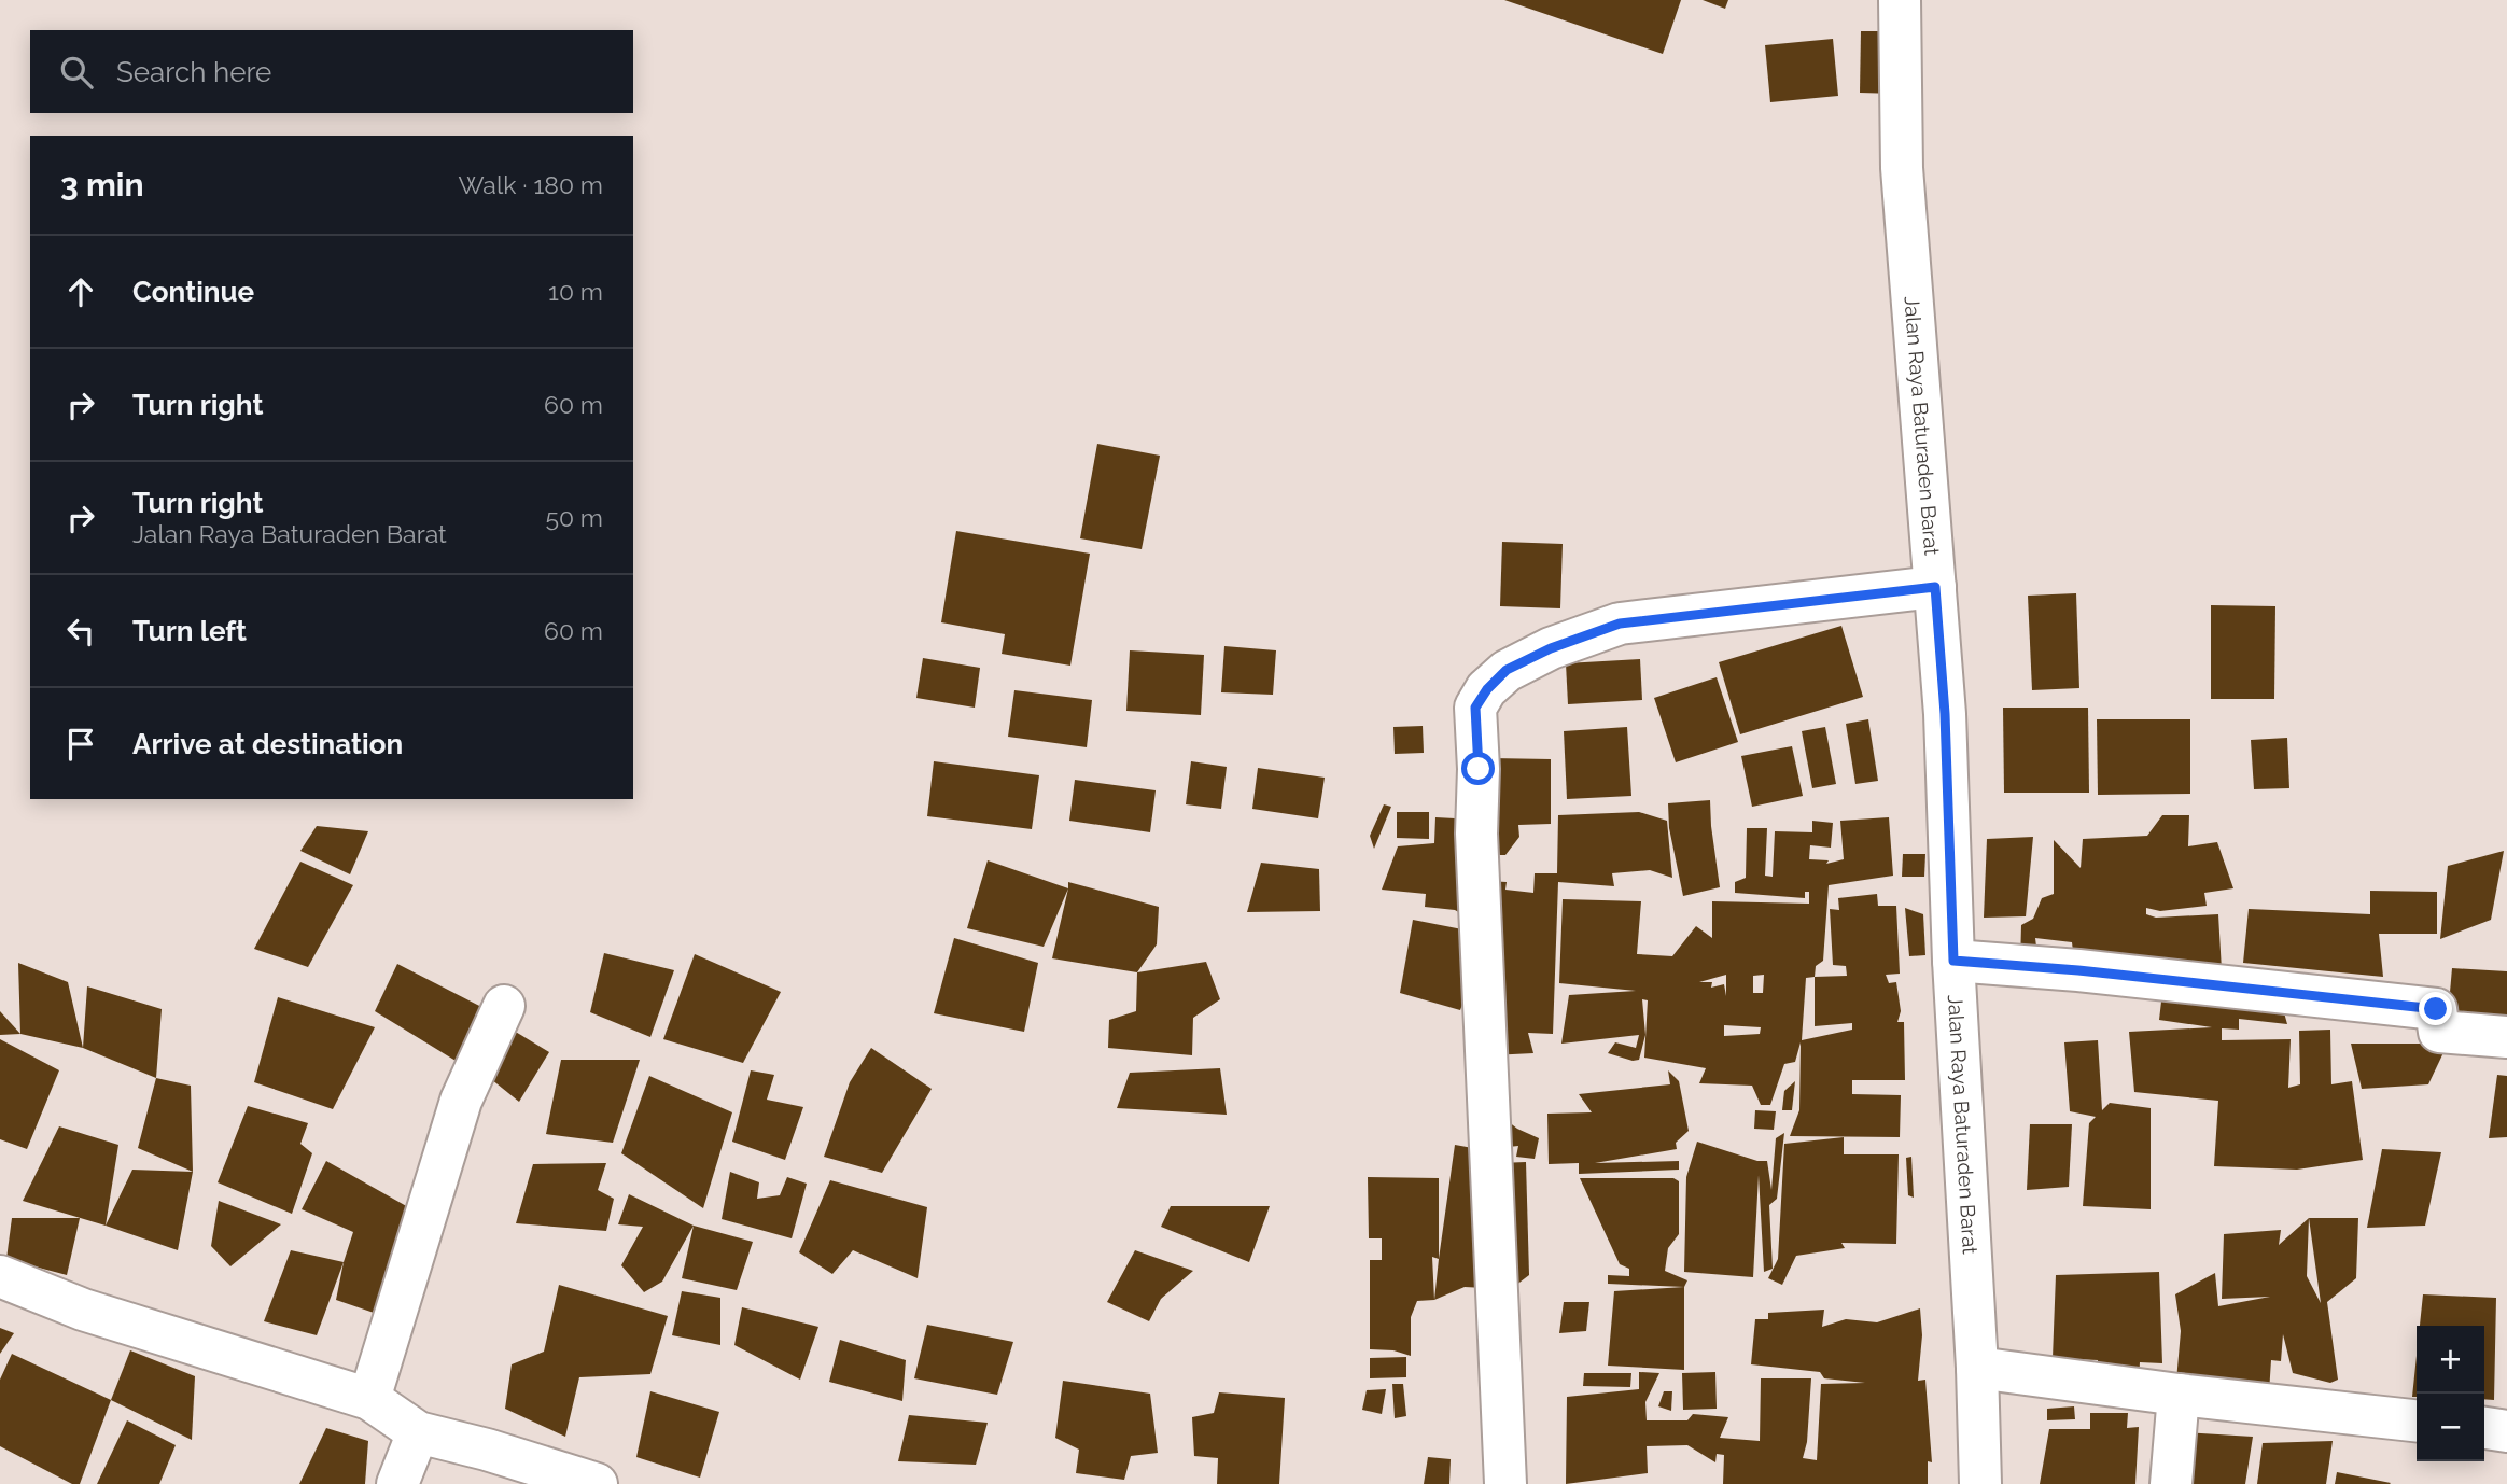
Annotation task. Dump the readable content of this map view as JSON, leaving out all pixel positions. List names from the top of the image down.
{
  "streets": {
    "street": ["Jalan Raya Baturaden Barat"]
  },
  "page": {
    "search": "Search here",
    "heading": ["3 min", "Walk · 180 m"],
    "list": [
      ["Continue", "10 m"],
      ["Turn right", "60 m"],
      ["Turn right", "Jalan Raya Baturaden Barat", "50 m"],
      ["Turn left", "60 m"],
      "Arrive at destination"
    ],
    "map_buttons": ["+", "−"]
  }
}
